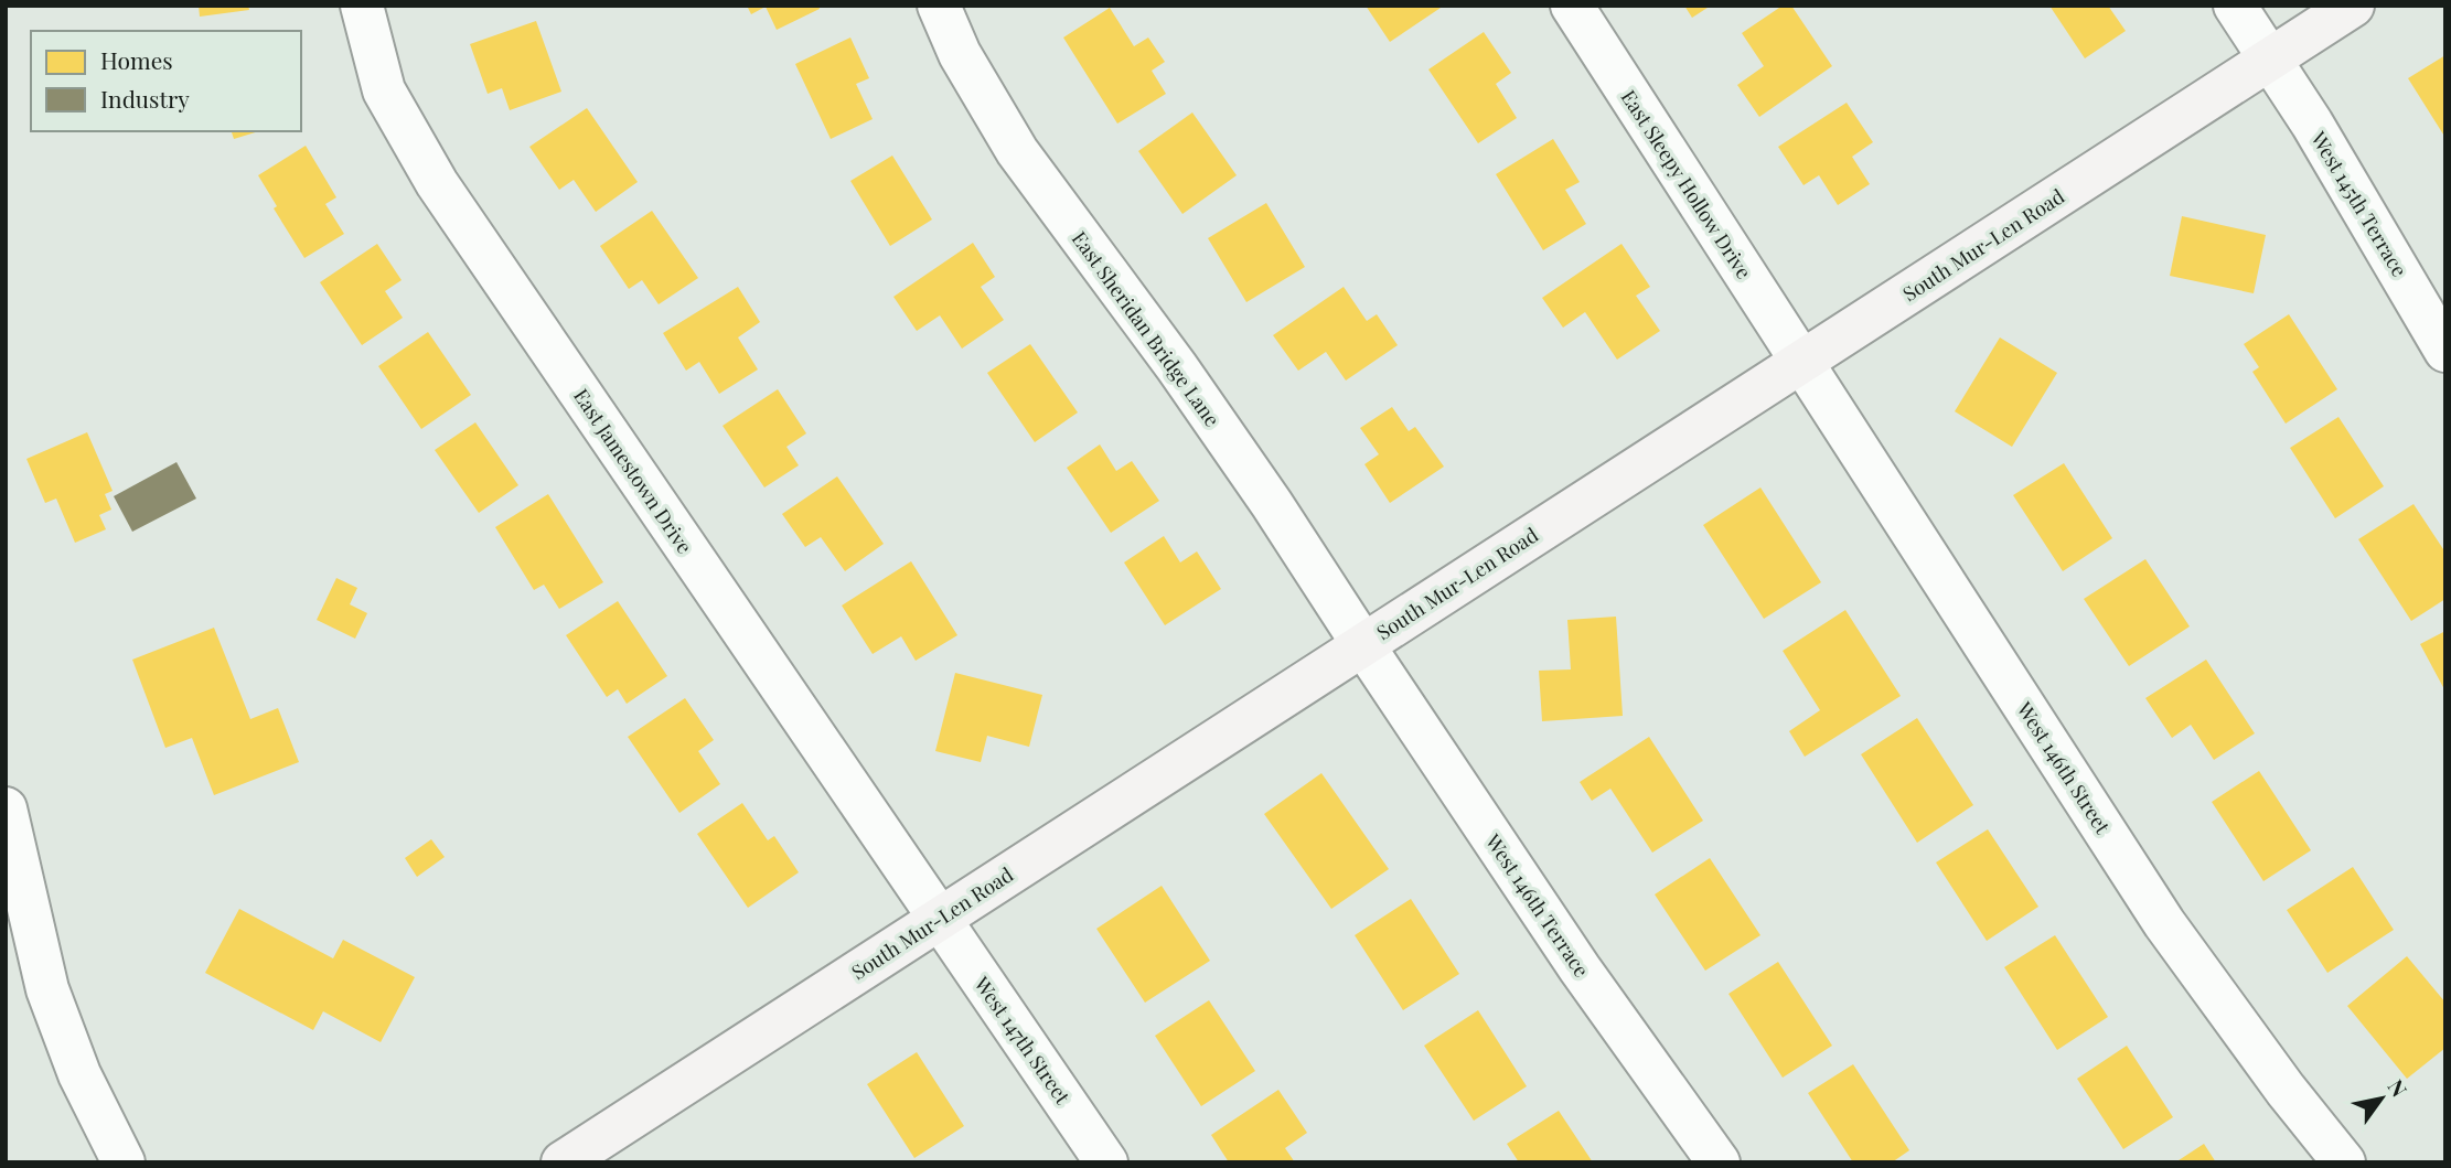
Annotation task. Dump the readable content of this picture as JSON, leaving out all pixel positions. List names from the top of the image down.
{
  "streets": {
    "main road": ["South Mur-Len Road"],
    "street": [
      "East Sleepy Hollow Drive",
      "West 145th Terrace",
      "East Sheridan Bridge Lane",
      "East Jamestown Drive",
      "West 146th Street",
      "West 146th Terrace",
      "West 147th Street"
    ]
  },
  "crossings": [
    ["East Sleepy Hollow Drive", "South Mur-Len Road"],
    ["East Sleepy Hollow Drive", "West 146th Street"],
    ["West 145th Terrace", "South Mur-Len Road"],
    ["South Mur-Len Road", "East Sheridan Bridge Lane"],
    ["South Mur-Len Road", "East Jamestown Drive"],
    ["South Mur-Len Road", "West 146th Street"],
    ["South Mur-Len Road", "West 146th Terrace"],
    ["South Mur-Len Road", "West 147th Street"],
    ["East Sheridan Bridge Lane", "West 146th Terrace"],
    ["East Jamestown Drive", "West 147th Street"]
  ],
  "legend": ["Homes", "Industry"],
  "north": "top right"
}
